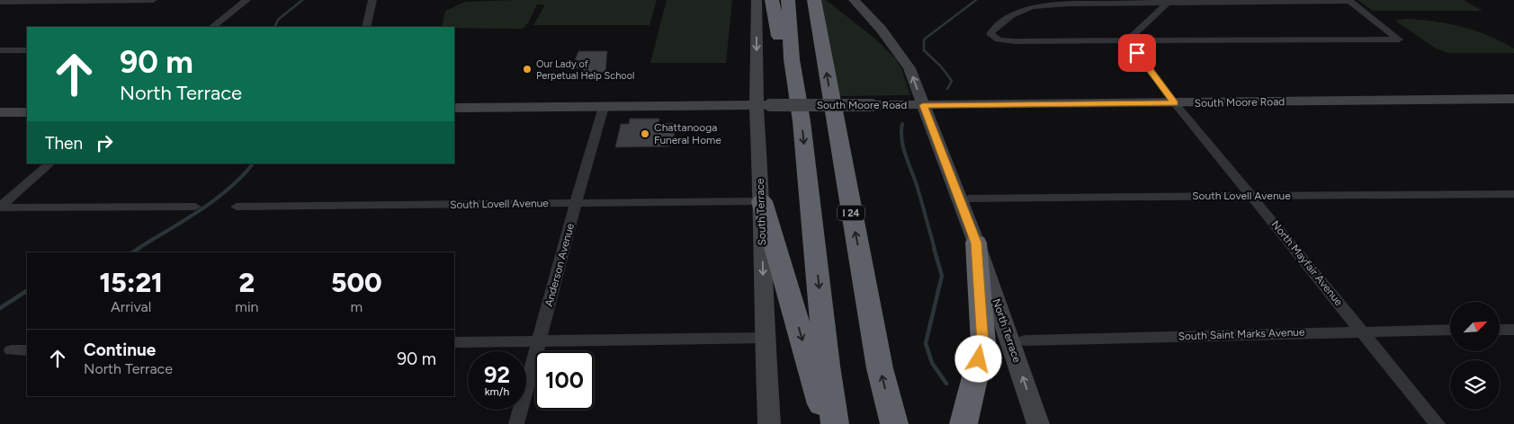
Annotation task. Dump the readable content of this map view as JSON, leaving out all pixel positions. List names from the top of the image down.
{
  "streets": {
    "highway": ["I 24"],
    "main road": ["South Moore Road"],
    "street": [
      "South Lovell Avenue",
      "South Terrace",
      "North Mayfair Avenue",
      "Anderson Avenue",
      "North Terrace",
      "South Saint Marks Avenue"
    ]
  },
  "crossings": [
    ["South Moore Road", "South Terrace"],
    ["South Moore Road", "North Mayfair Avenue"],
    ["South Moore Road", "Anderson Avenue"],
    ["South Moore Road", "North Terrace"],
    ["South Lovell Avenue", "South Terrace"],
    ["South Lovell Avenue", "North Mayfair Avenue"],
    ["South Lovell Avenue", "Anderson Avenue"],
    ["North Mayfair Avenue", "South Saint Marks Avenue"]
  ],
  "one_way": ["South Terrace", "North Terrace"],
  "places": ["Our Lady of Perpetual Help School", "Chattanooga Funeral Home"],
  "north": "top right",
  "page": {
    "turn": ["90 m", "North Terrace"],
    "then": "Then",
    "eta": [
      "15:21",
      "Arrival",
      "2",
      "min",
      "500",
      "m"
    ],
    "list": [
      {
        "name": "Continue",
        "note": "North Terrace",
        "value": "90 m"
      }
    ],
    "speed": "92 km/h",
    "limit": "100"
  }
}
